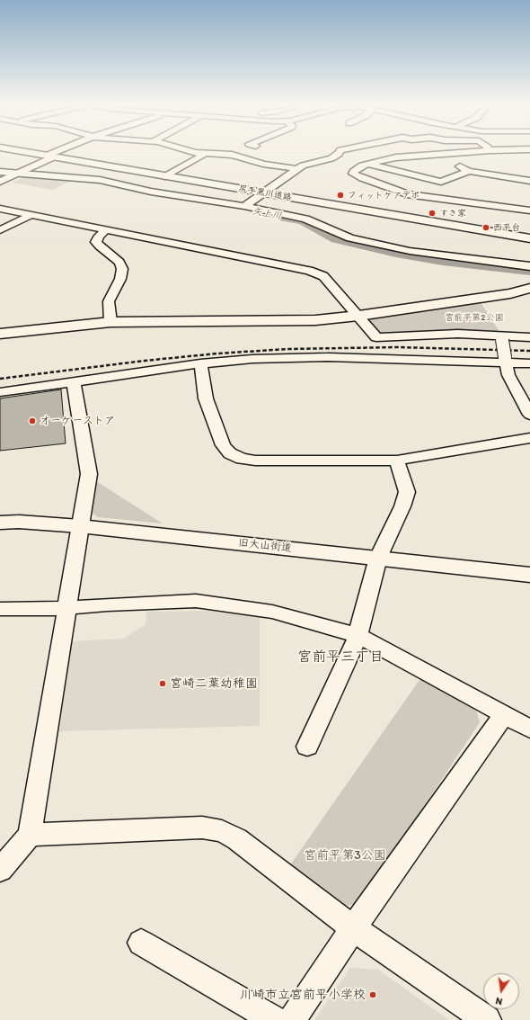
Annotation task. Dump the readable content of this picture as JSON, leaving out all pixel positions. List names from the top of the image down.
{
  "streets": {
    "street": ["尻手黒川道路", "旧大山街道"]
  },
  "districts": ["宮前平三丁目"],
  "water": ["矢上川"],
  "parks": ["宮前平第2公園", "宮前平第3公園"],
  "places": [
    "フィットケアデポ",
    "すき家",
    "西平台",
    "オーケーストア",
    "宮崎二葉幼稚園",
    "川崎市立宮前平小学校"
  ],
  "north": "bottom"
}
